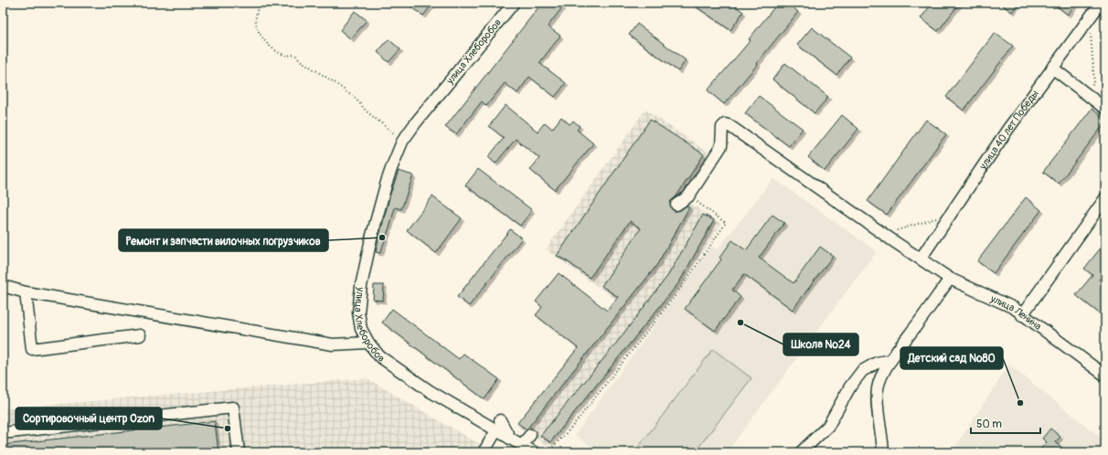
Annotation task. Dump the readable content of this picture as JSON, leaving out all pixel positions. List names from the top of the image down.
{
  "streets": {
    "street": ["улица Хлеборобов", "улица 40 лет Победы", "улица Ленина"]
  },
  "crossings": [
    ["улица 40 лет Победы", "улица Ленина"]
  ],
  "places": [
    "Ремонт и запчасти вилочных погрузчиков",
    "Школа №24",
    "Детский сад №80",
    "Сортировочный центр Ozon"
  ],
  "scale_bar": "50 m"
}
